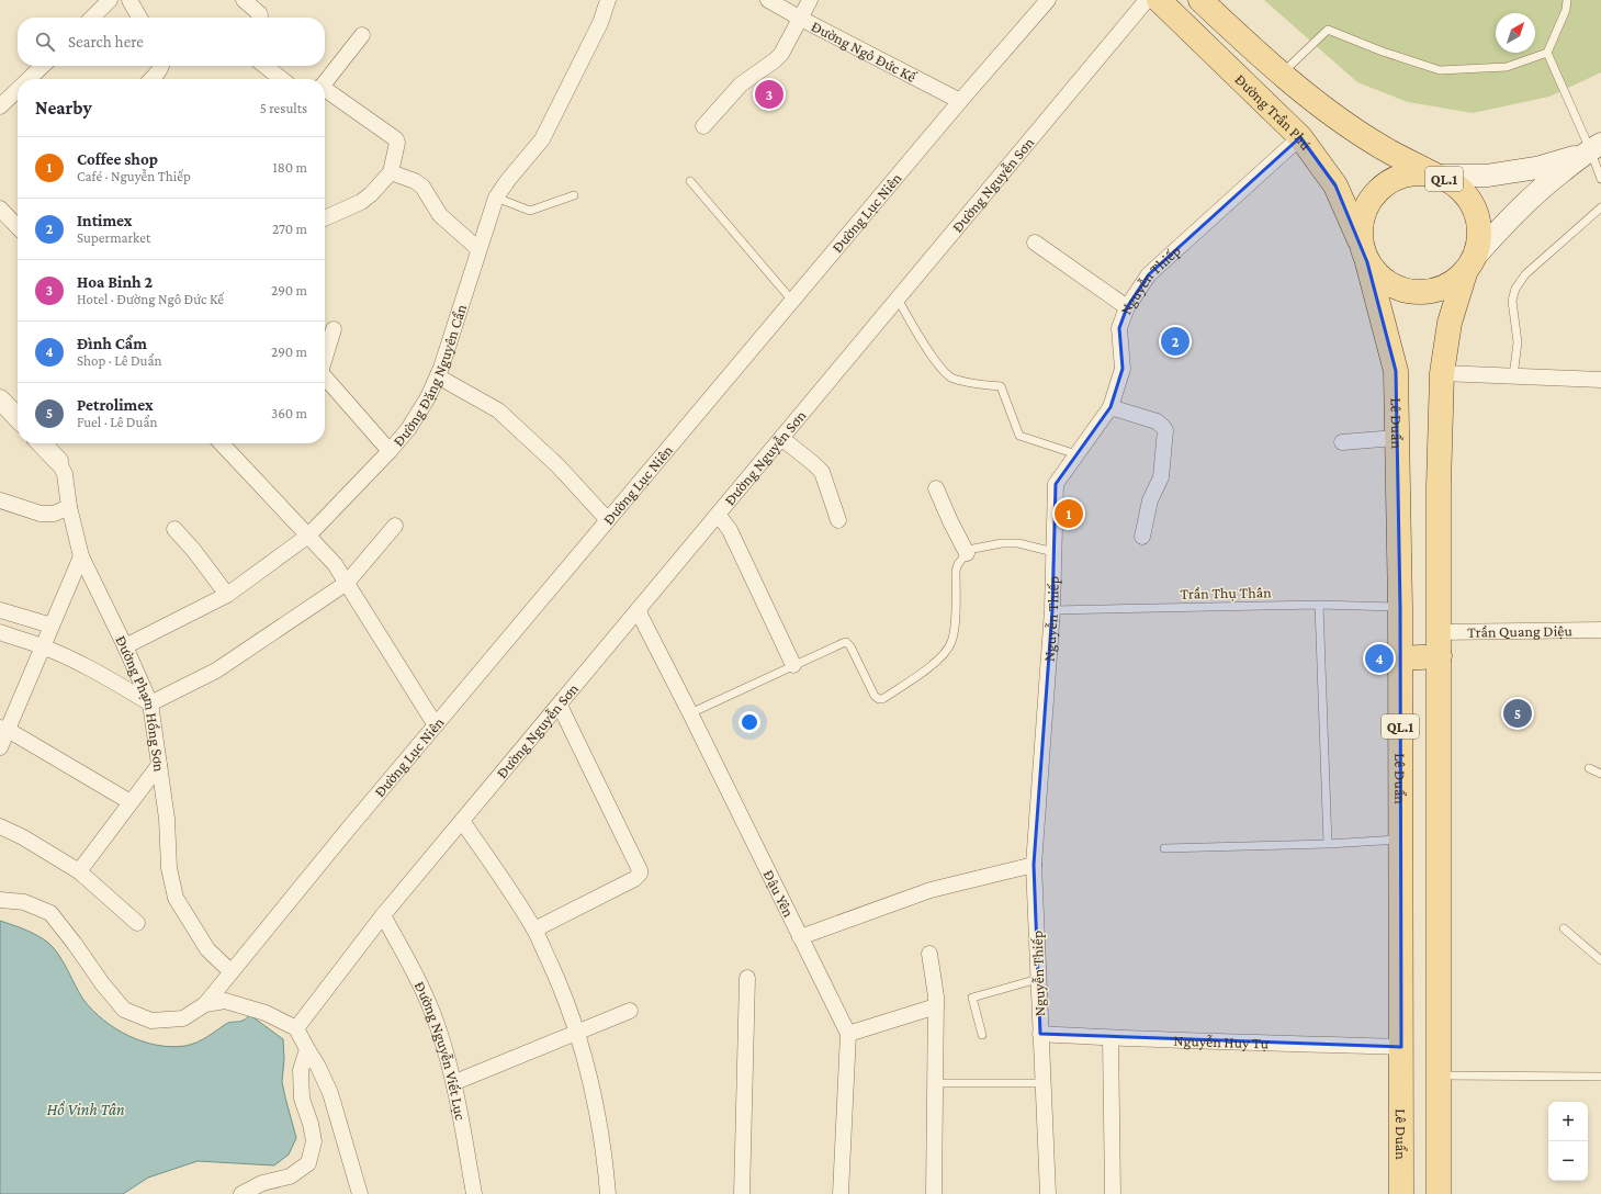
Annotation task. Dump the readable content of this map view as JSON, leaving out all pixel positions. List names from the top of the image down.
{
  "streets": {
    "main road": ["Đường Trần Phú", "QL.1", "Lê Duẩn"],
    "street": [
      "Đường Ngô Đức Kế",
      "Đường Nguyễn Sơn",
      "Đường Lục Niên",
      "Nguyễn Thiếp",
      "Đường Đặng Nguyên Cẩn",
      "Trần Quang Diệu",
      "Đường Phạm Hồng Sơn",
      "Đậu Yên",
      "Nguyễn Huy Tự",
      "Đường Nguyễn Viết Lục"
    ],
    "lane": ["Trần Thụ Thân"]
  },
  "crossings": [
    ["Đường Ngô Đức Kế", "Đường Lục Niên"],
    ["Đường Trần Phú", "QL.1"],
    ["Đường Trần Phú", "Nguyễn Thiếp"],
    ["Đường Trần Phú", "Lê Duẩn"],
    ["QL.1", "Lê Duẩn"],
    ["QL.1", "Trần Quang Diệu"],
    ["Đường Nguyễn Sơn", "Đậu Yên"],
    ["Đường Nguyễn Sơn", "Đường Nguyễn Viết Lục"],
    ["Đường Lục Niên", "Đường Phạm Hồng Sơn"],
    ["Nguyễn Thiếp", "Trần Thụ Thân"],
    ["Nguyễn Thiếp", "Nguyễn Huy Tự"],
    ["Đường Đặng Nguyên Cẩn", "Đường Phạm Hồng Sơn"],
    ["Lê Duẩn", "Trần Thụ Thân"],
    ["Lê Duẩn", "Nguyễn Huy Tự"]
  ],
  "water": ["Hồ Vinh Tân"],
  "north": "top right",
  "page": {
    "search": "Search here",
    "pins": [
      "3",
      "2",
      "1",
      "4",
      "5"
    ],
    "heading": ["Nearby", "5 results"],
    "list": [
      {
        "mark": "1",
        "name": "Coffee shop",
        "note": "Café · Nguyễn Thiếp",
        "value": "180 m"
      },
      {
        "mark": "2",
        "name": "Intimex",
        "note": "Supermarket",
        "value": "270 m"
      },
      {
        "mark": "3",
        "name": "Hoa Binh 2",
        "note": "Hotel · Đường Ngô Đức Kế",
        "value": "290 m"
      },
      {
        "mark": "4",
        "name": "Đình Cẩm",
        "note": "Shop · Lê Duẩn",
        "value": "290 m"
      },
      {
        "mark": "5",
        "name": "Petrolimex",
        "note": "Fuel · Lê Duẩn",
        "value": "360 m"
      }
    ],
    "map_buttons": ["+", "−"]
  }
}
